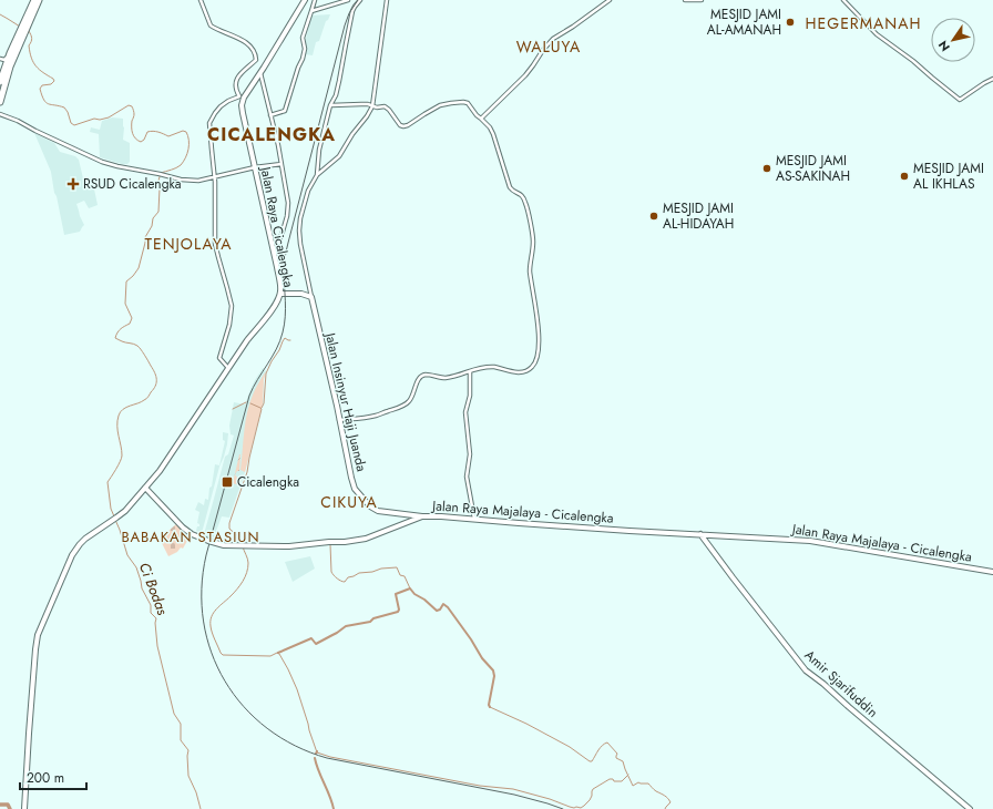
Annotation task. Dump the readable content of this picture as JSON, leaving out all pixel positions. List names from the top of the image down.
{
  "streets": {
    "main road": [
      "Jalan Raya Cicalengka",
      "Jalan Insinyur Haji Juanda",
      "Jalan Raya Majalaya - Cicalengka",
      "Amir Sjarifuddin"
    ]
  },
  "crossings": [
    ["Jalan Raya Cicalengka", "Jalan Raya Majalaya - Cicalengka"],
    ["Jalan Insinyur Haji Juanda", "Jalan Raya Majalaya - Cicalengka"],
    ["Jalan Raya Majalaya - Cicalengka", "Amir Sjarifuddin"]
  ],
  "districts": [
    "HEGERMANAH",
    "WALUYA",
    "CICALENGKA",
    "TENJOLAYA",
    "CIKUYA",
    "BABAKAN STASIUN"
  ],
  "water": ["Ci Bodas"],
  "places": {
    "other": [
      "MESJID JAMI AL-AMANAH",
      "MESJID JAMI AS-SAKINAH",
      "MESJID JAMI AL IKHLAS",
      "MESJID JAMI AL-HIDAYAH"
    ],
    "health": ["RSUD Cicalengka"],
    "transit": ["Cicalengka"]
  },
  "scale_bar": "200 m",
  "north": "bottom left"
}
